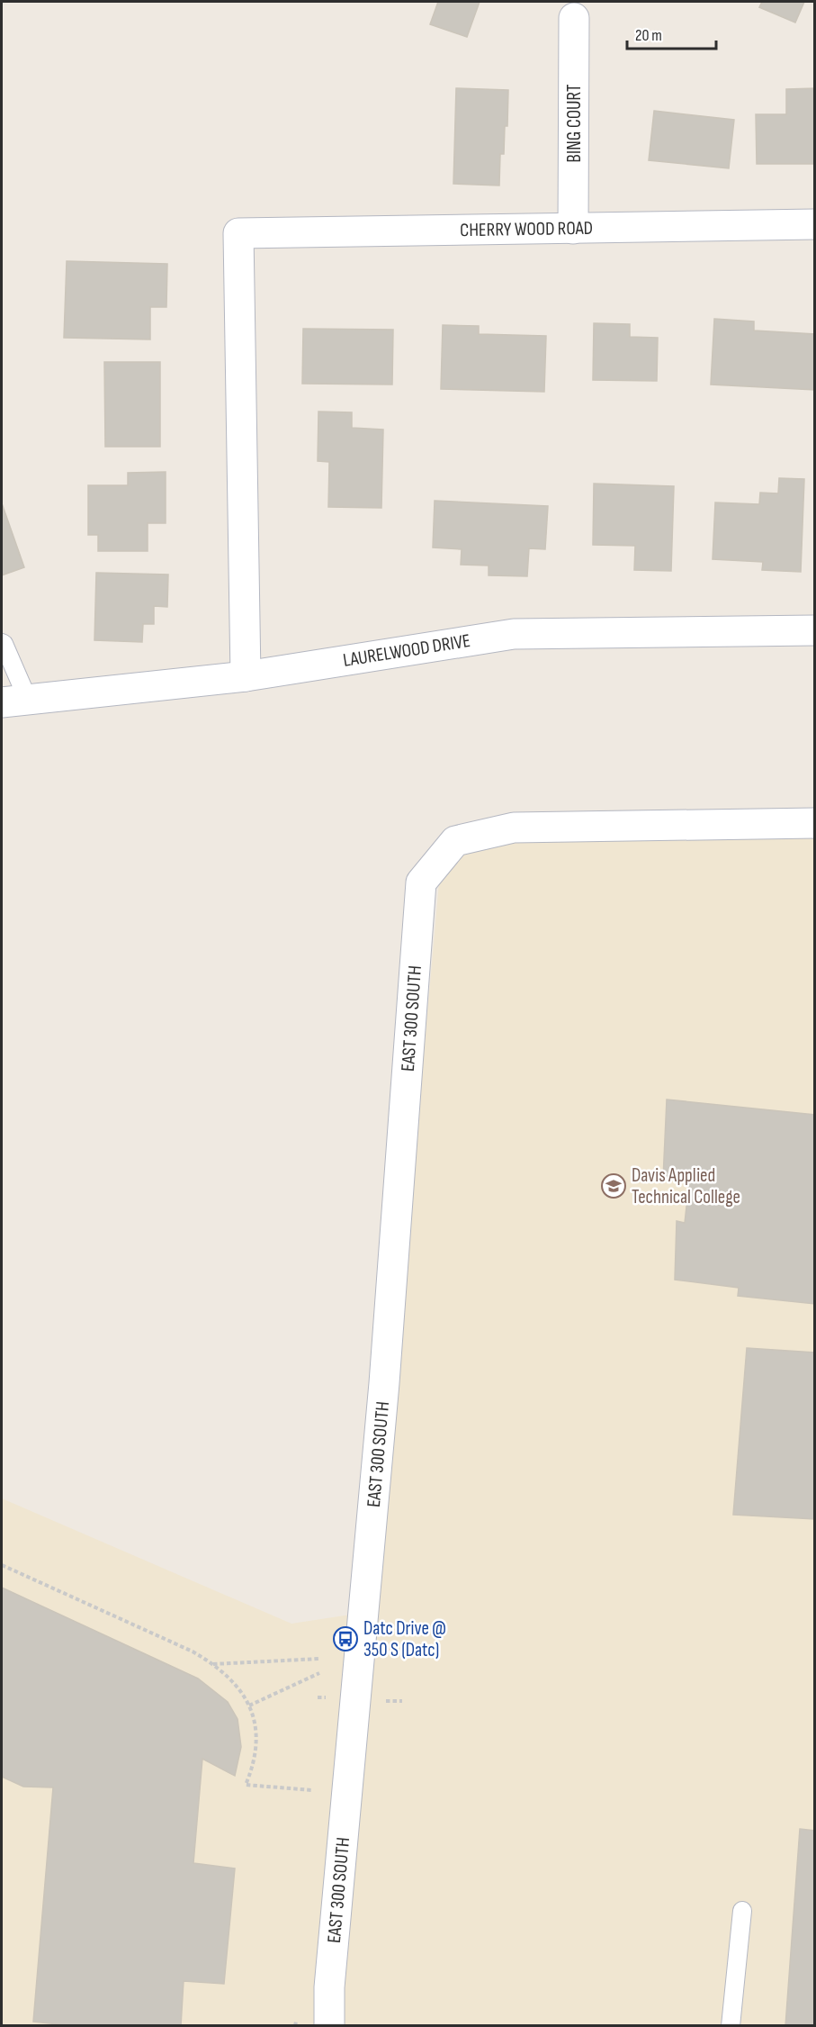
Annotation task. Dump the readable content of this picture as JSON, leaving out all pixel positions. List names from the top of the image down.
{
  "streets": {
    "street": [
      "BING COURT",
      "CHERRY WOOD ROAD",
      "LAURELWOOD DRIVE",
      "EAST 300 SOUTH"
    ]
  },
  "crossings": [
    ["BING COURT", "CHERRY WOOD ROAD"],
    ["CHERRY WOOD ROAD", "LAURELWOOD DRIVE"]
  ],
  "places": {
    "school or university": ["Davis Applied Technical College"],
    "bus stop": ["Datc Drive @ 350 S (Datc)"]
  },
  "scale_bar": "20 m"
}
